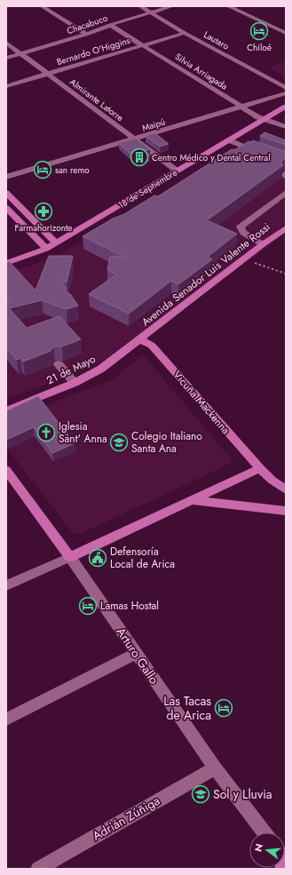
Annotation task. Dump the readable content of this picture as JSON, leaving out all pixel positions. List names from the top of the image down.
{
  "streets": {
    "main road": [
      "18 de Septiembre",
      "Avenida Senador Luis Valente Rossi",
      "21 de Mayo",
      "Vicuña Mackenna",
      "Arturo Gallo"
    ],
    "street": [
      "Chacabuco",
      "Lautaro",
      "Bernardo O'Higgins",
      "Silvia Arriagada",
      "Almirante Latorre",
      "Maipú",
      "Adrián Zúñiga"
    ]
  },
  "crossings": [
    ["Chacabuco", "Lautaro"],
    ["Chacabuco", "Silvia Arriagada"],
    ["Chacabuco", "Almirante Latorre"],
    ["Lautaro", "Bernardo O'Higgins"],
    ["Bernardo O'Higgins", "Silvia Arriagada"],
    ["Bernardo O'Higgins", "Almirante Latorre"],
    ["Silvia Arriagada", "Maipú"],
    ["Silvia Arriagada", "18 de Septiembre"],
    ["Almirante Latorre", "Maipú"],
    ["Almirante Latorre", "18 de Septiembre"],
    ["Avenida Senador Luis Valente Rossi", "21 de Mayo"],
    ["Avenida Senador Luis Valente Rossi", "Vicuña Mackenna"],
    ["21 de Mayo", "Vicuña Mackenna"],
    ["Arturo Gallo", "Adrián Zúñiga"]
  ],
  "places": {
    "hotel": [
      "Chiloé",
      "san remo",
      "Lamas Hostal",
      "Las Tacas de Arica"
    ],
    "building": ["Centro Médico y Dental Central"],
    "pharmacy": ["Farmahorizonte"],
    "church": ["Iglesia Sant' Anna"],
    "school or university": ["Colegio Italiano Santa Ana", "Sol y Lluvia"],
    "public building": ["Defensoría Local de Arica"]
  },
  "north": "left"
}
